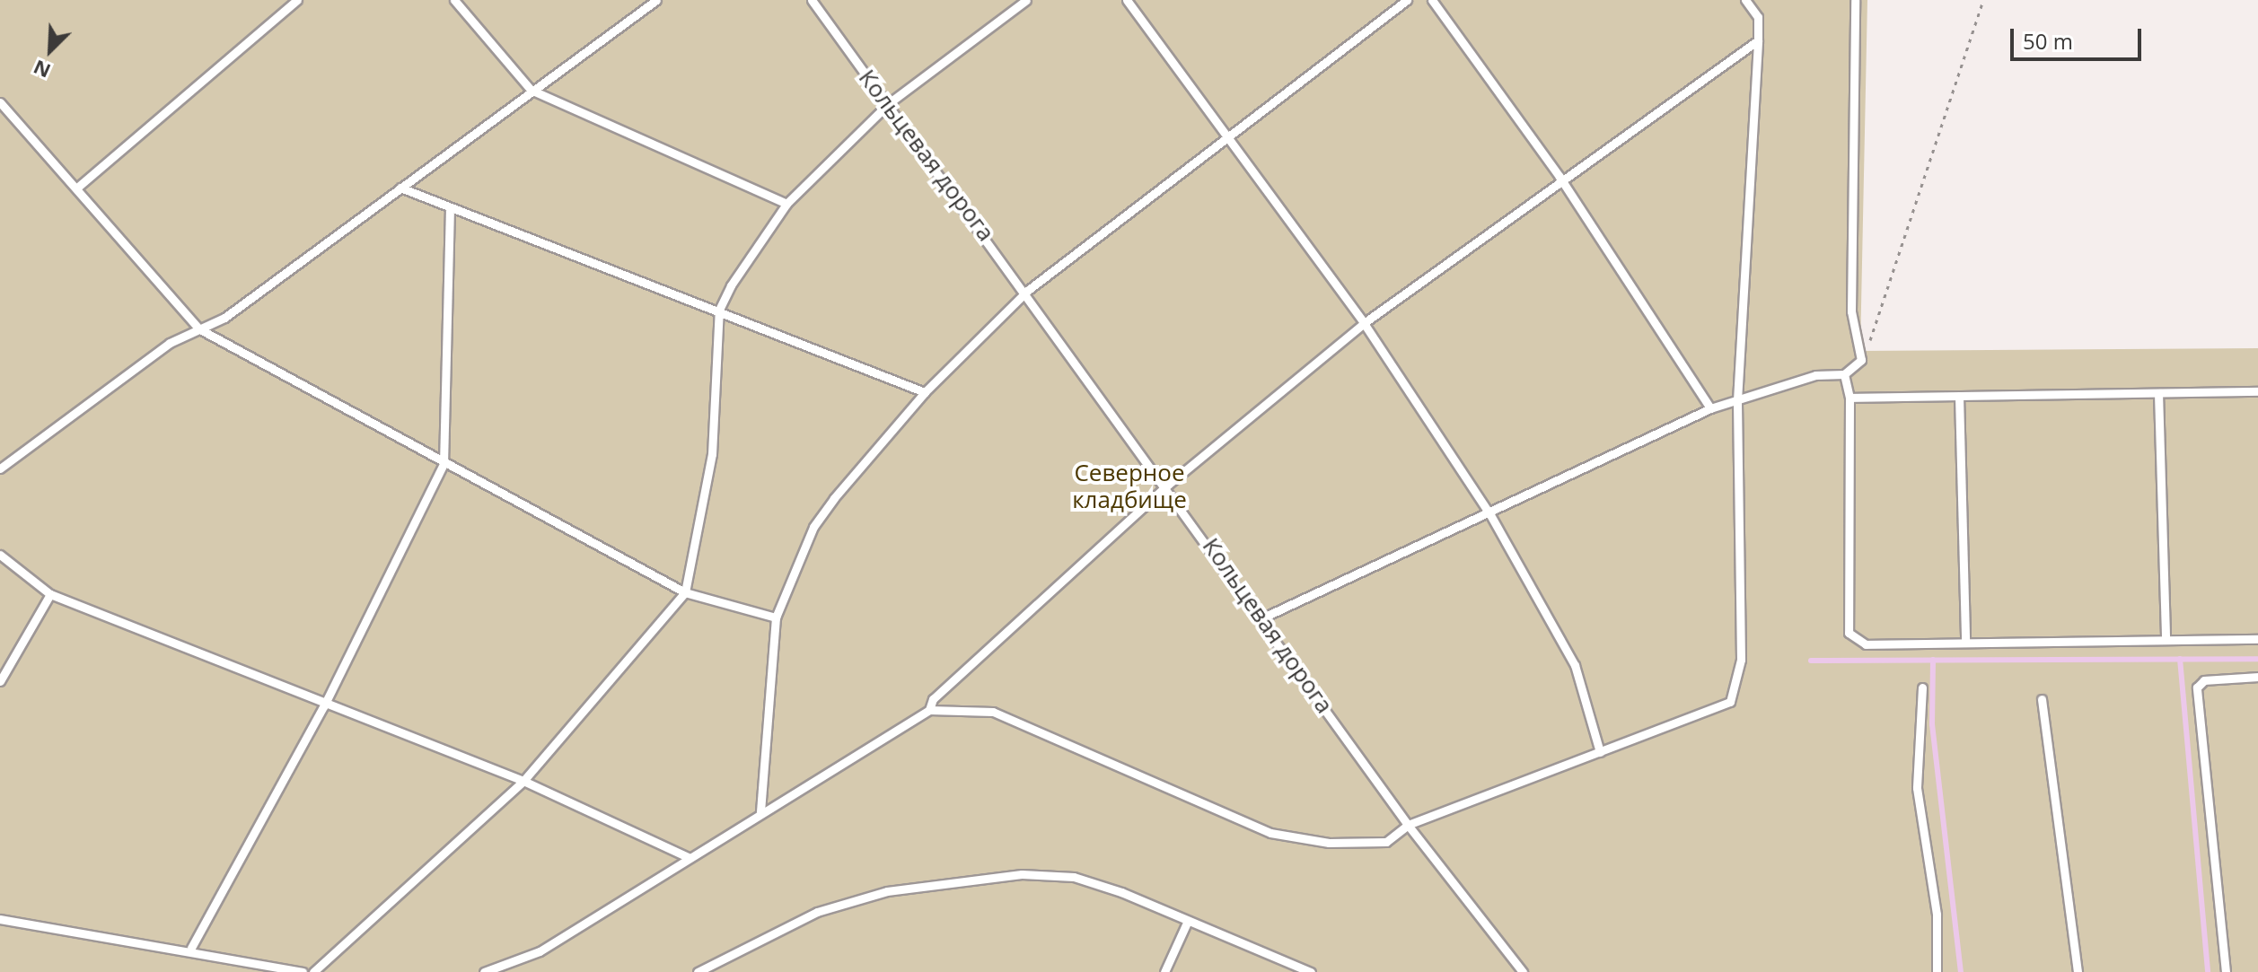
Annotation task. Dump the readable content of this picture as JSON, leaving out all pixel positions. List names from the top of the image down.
{
  "streets": {
    "lane": ["Кольцевая дорога"]
  },
  "parks": ["Северное кладбище"],
  "scale_bar": "50 m",
  "north": "bottom left"
}
